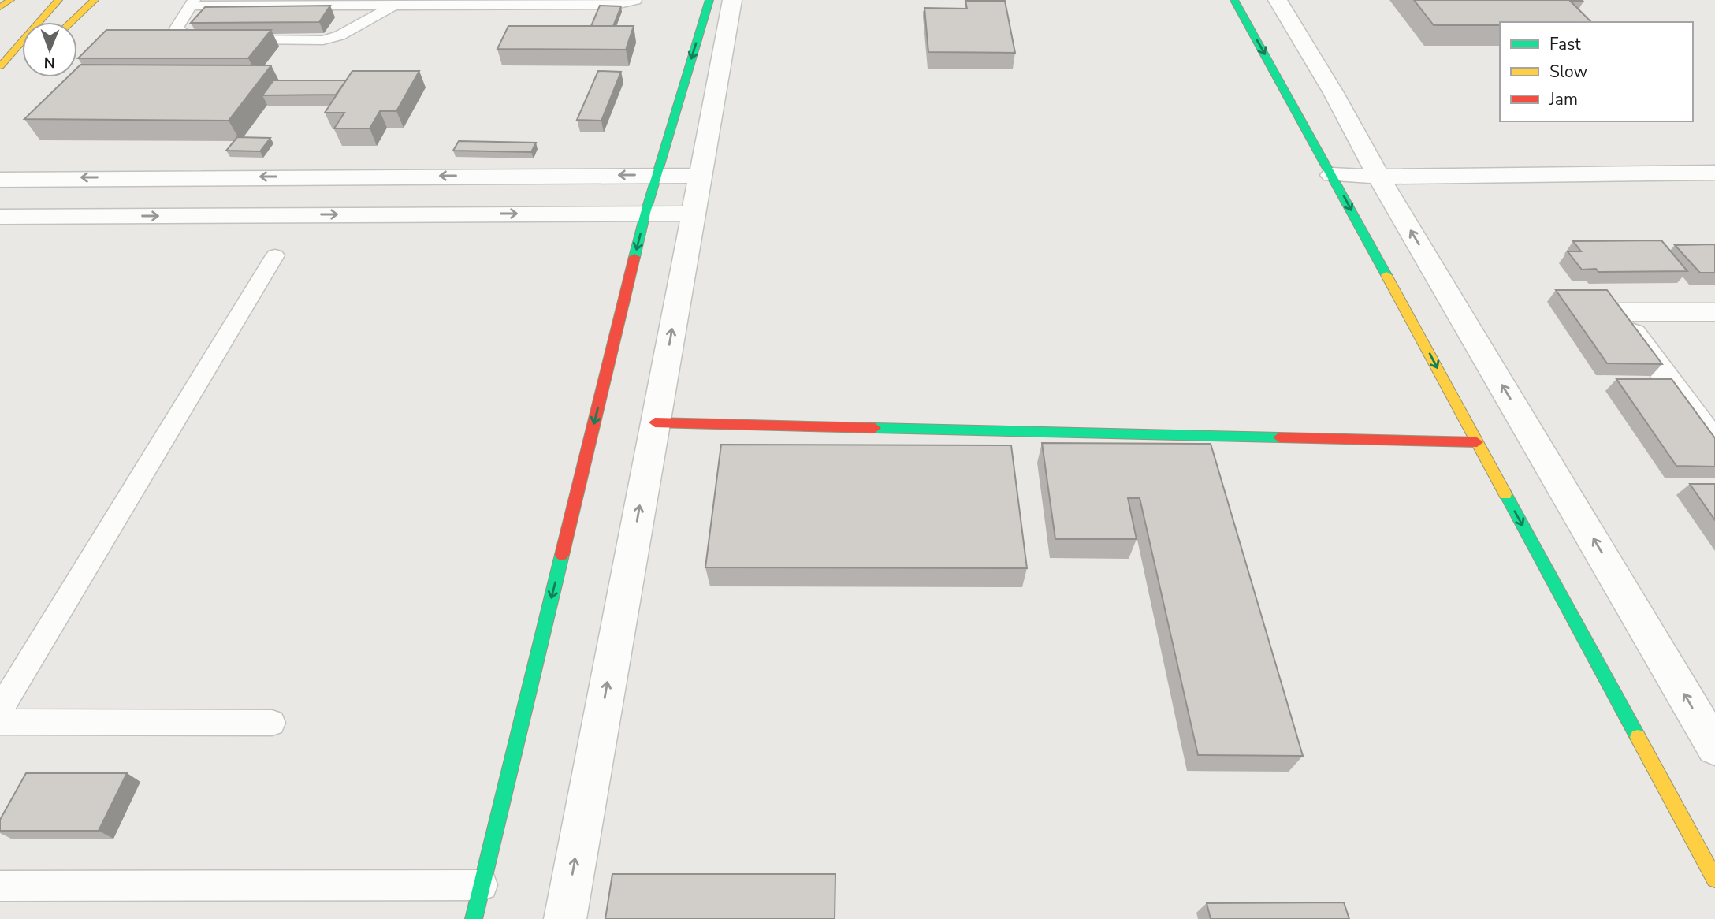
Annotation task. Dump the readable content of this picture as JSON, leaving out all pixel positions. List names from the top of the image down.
{
  "legend": ["Fast", "Slow", "Jam"],
  "north": "bottom"
}
